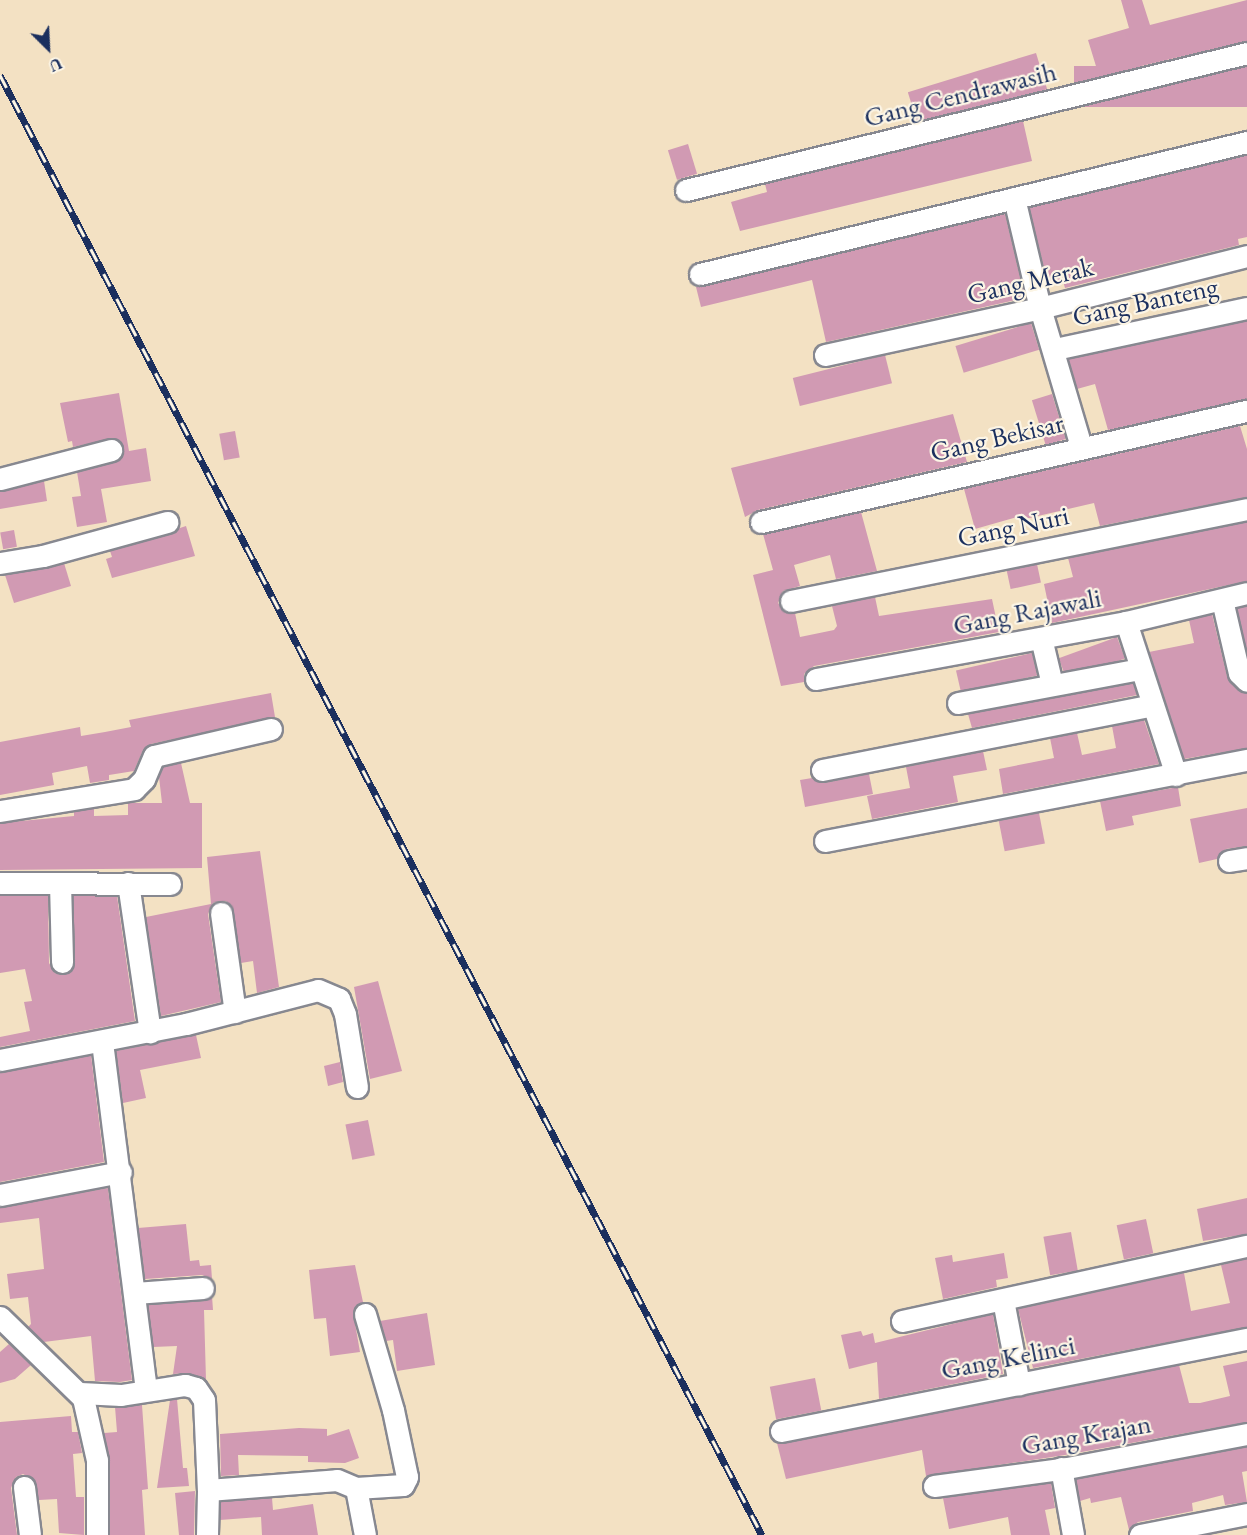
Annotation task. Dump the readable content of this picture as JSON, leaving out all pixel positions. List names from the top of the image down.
{
  "streets": {
    "street": [
      "Gang Cendrawasih",
      "Gang Merak",
      "Gang Banteng",
      "Gang Bekisar",
      "Gang Nuri",
      "Gang Rajawali",
      "Gang Kelinci",
      "Gang Krajan"
    ]
  },
  "north": "bottom right"
}
